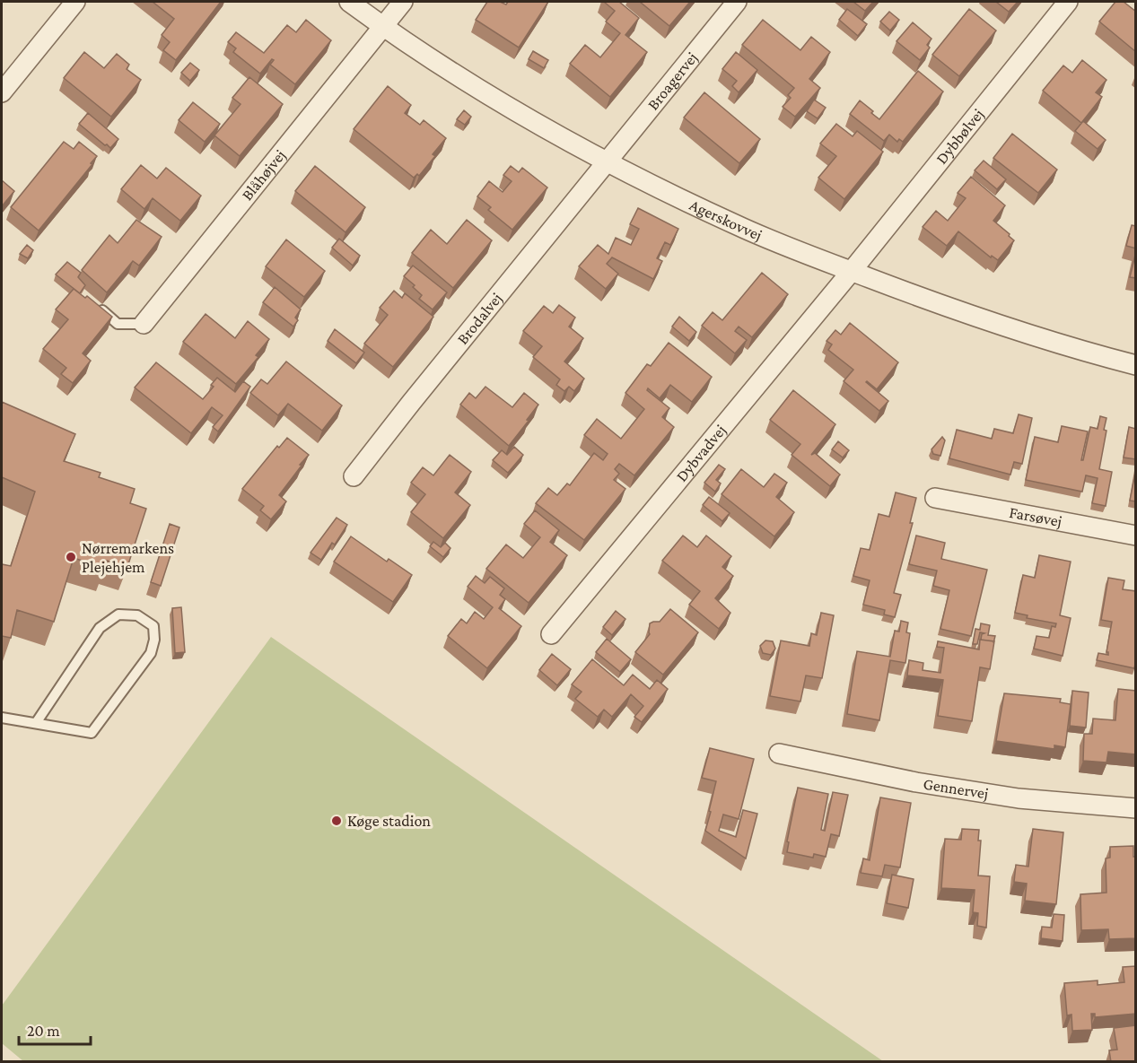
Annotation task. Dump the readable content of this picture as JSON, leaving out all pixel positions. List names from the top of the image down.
{
  "streets": {
    "street": [
      "Broagervej",
      "Dybbølvej",
      "Blåhøjvej",
      "Agerskovvej",
      "Brodalvej",
      "Dybvadvej",
      "Farsøvej",
      "Gennervej"
    ]
  },
  "crossings": [
    ["Broagervej", "Agerskovvej"],
    ["Broagervej", "Brodalvej"],
    ["Dybbølvej", "Agerskovvej"],
    ["Dybbølvej", "Dybvadvej"],
    ["Blåhøjvej", "Agerskovvej"],
    ["Agerskovvej", "Brodalvej"],
    ["Agerskovvej", "Dybvadvej"]
  ],
  "places": ["Nørremarkens Plejehjem", "Køge stadion"],
  "scale_bar": "20 m"
}
